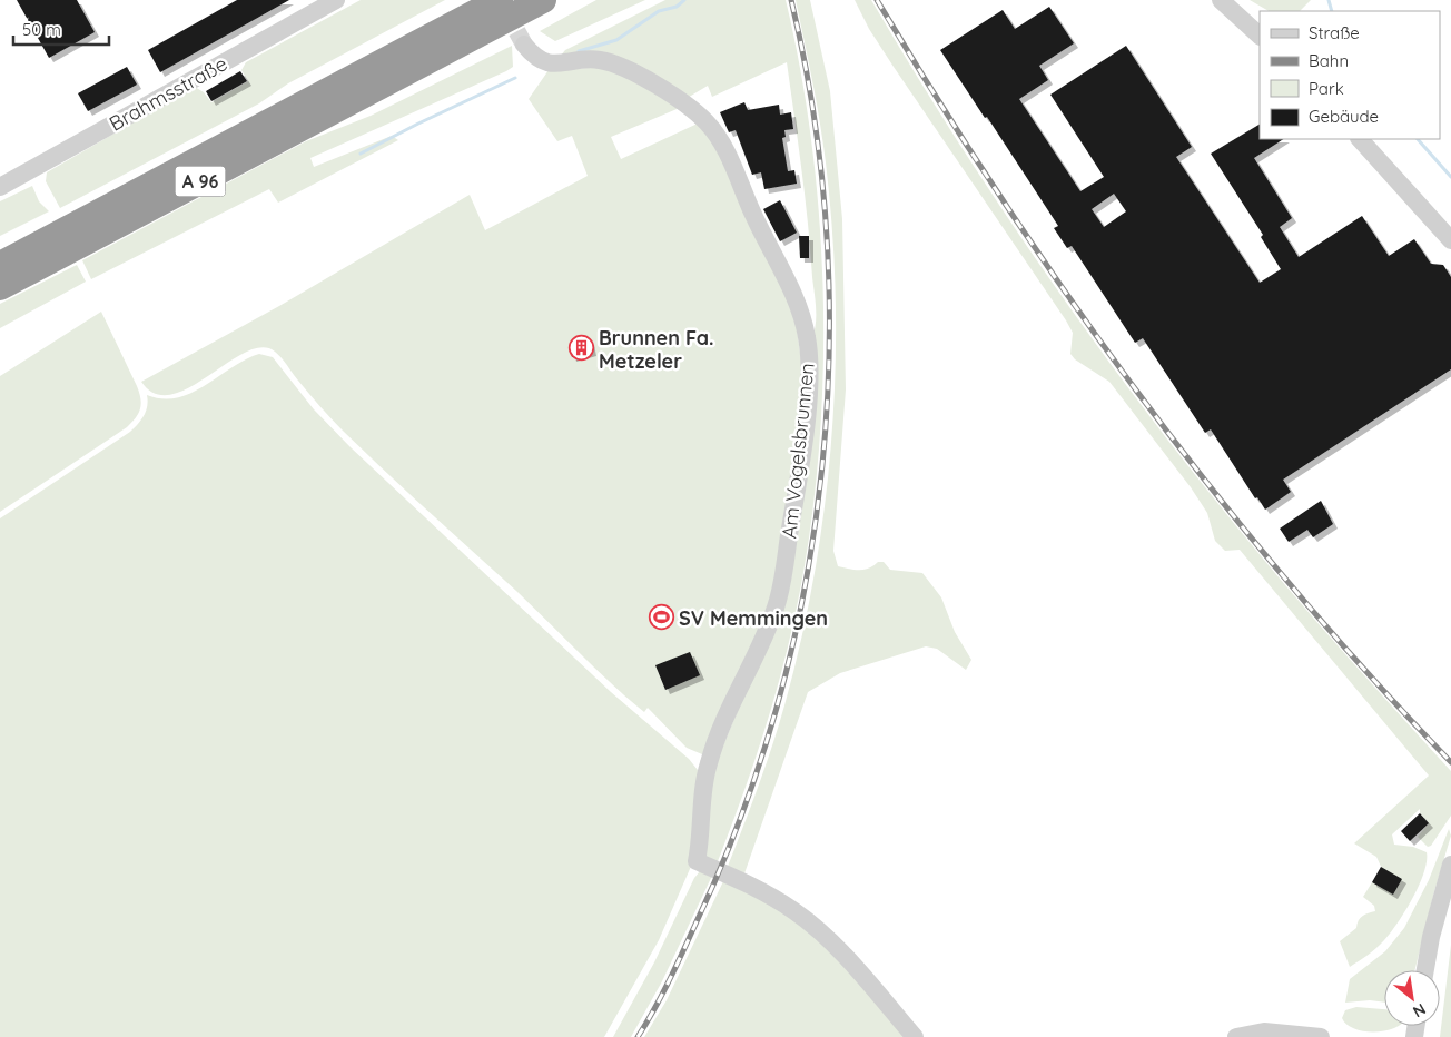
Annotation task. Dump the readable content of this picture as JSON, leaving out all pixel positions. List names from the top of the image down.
{
  "streets": {
    "highway": ["A 96"],
    "street": ["Brahmsstraße", "Am Vogelsbrunnen"]
  },
  "places": {
    "building": ["Brunnen Fa. Metzeler"],
    "sports": ["SV Memmingen"]
  },
  "legend": [
    "Straße",
    "Bahn",
    "Park",
    "Gebäude"
  ],
  "scale_bar": "50 m",
  "north": "bottom right"
}
